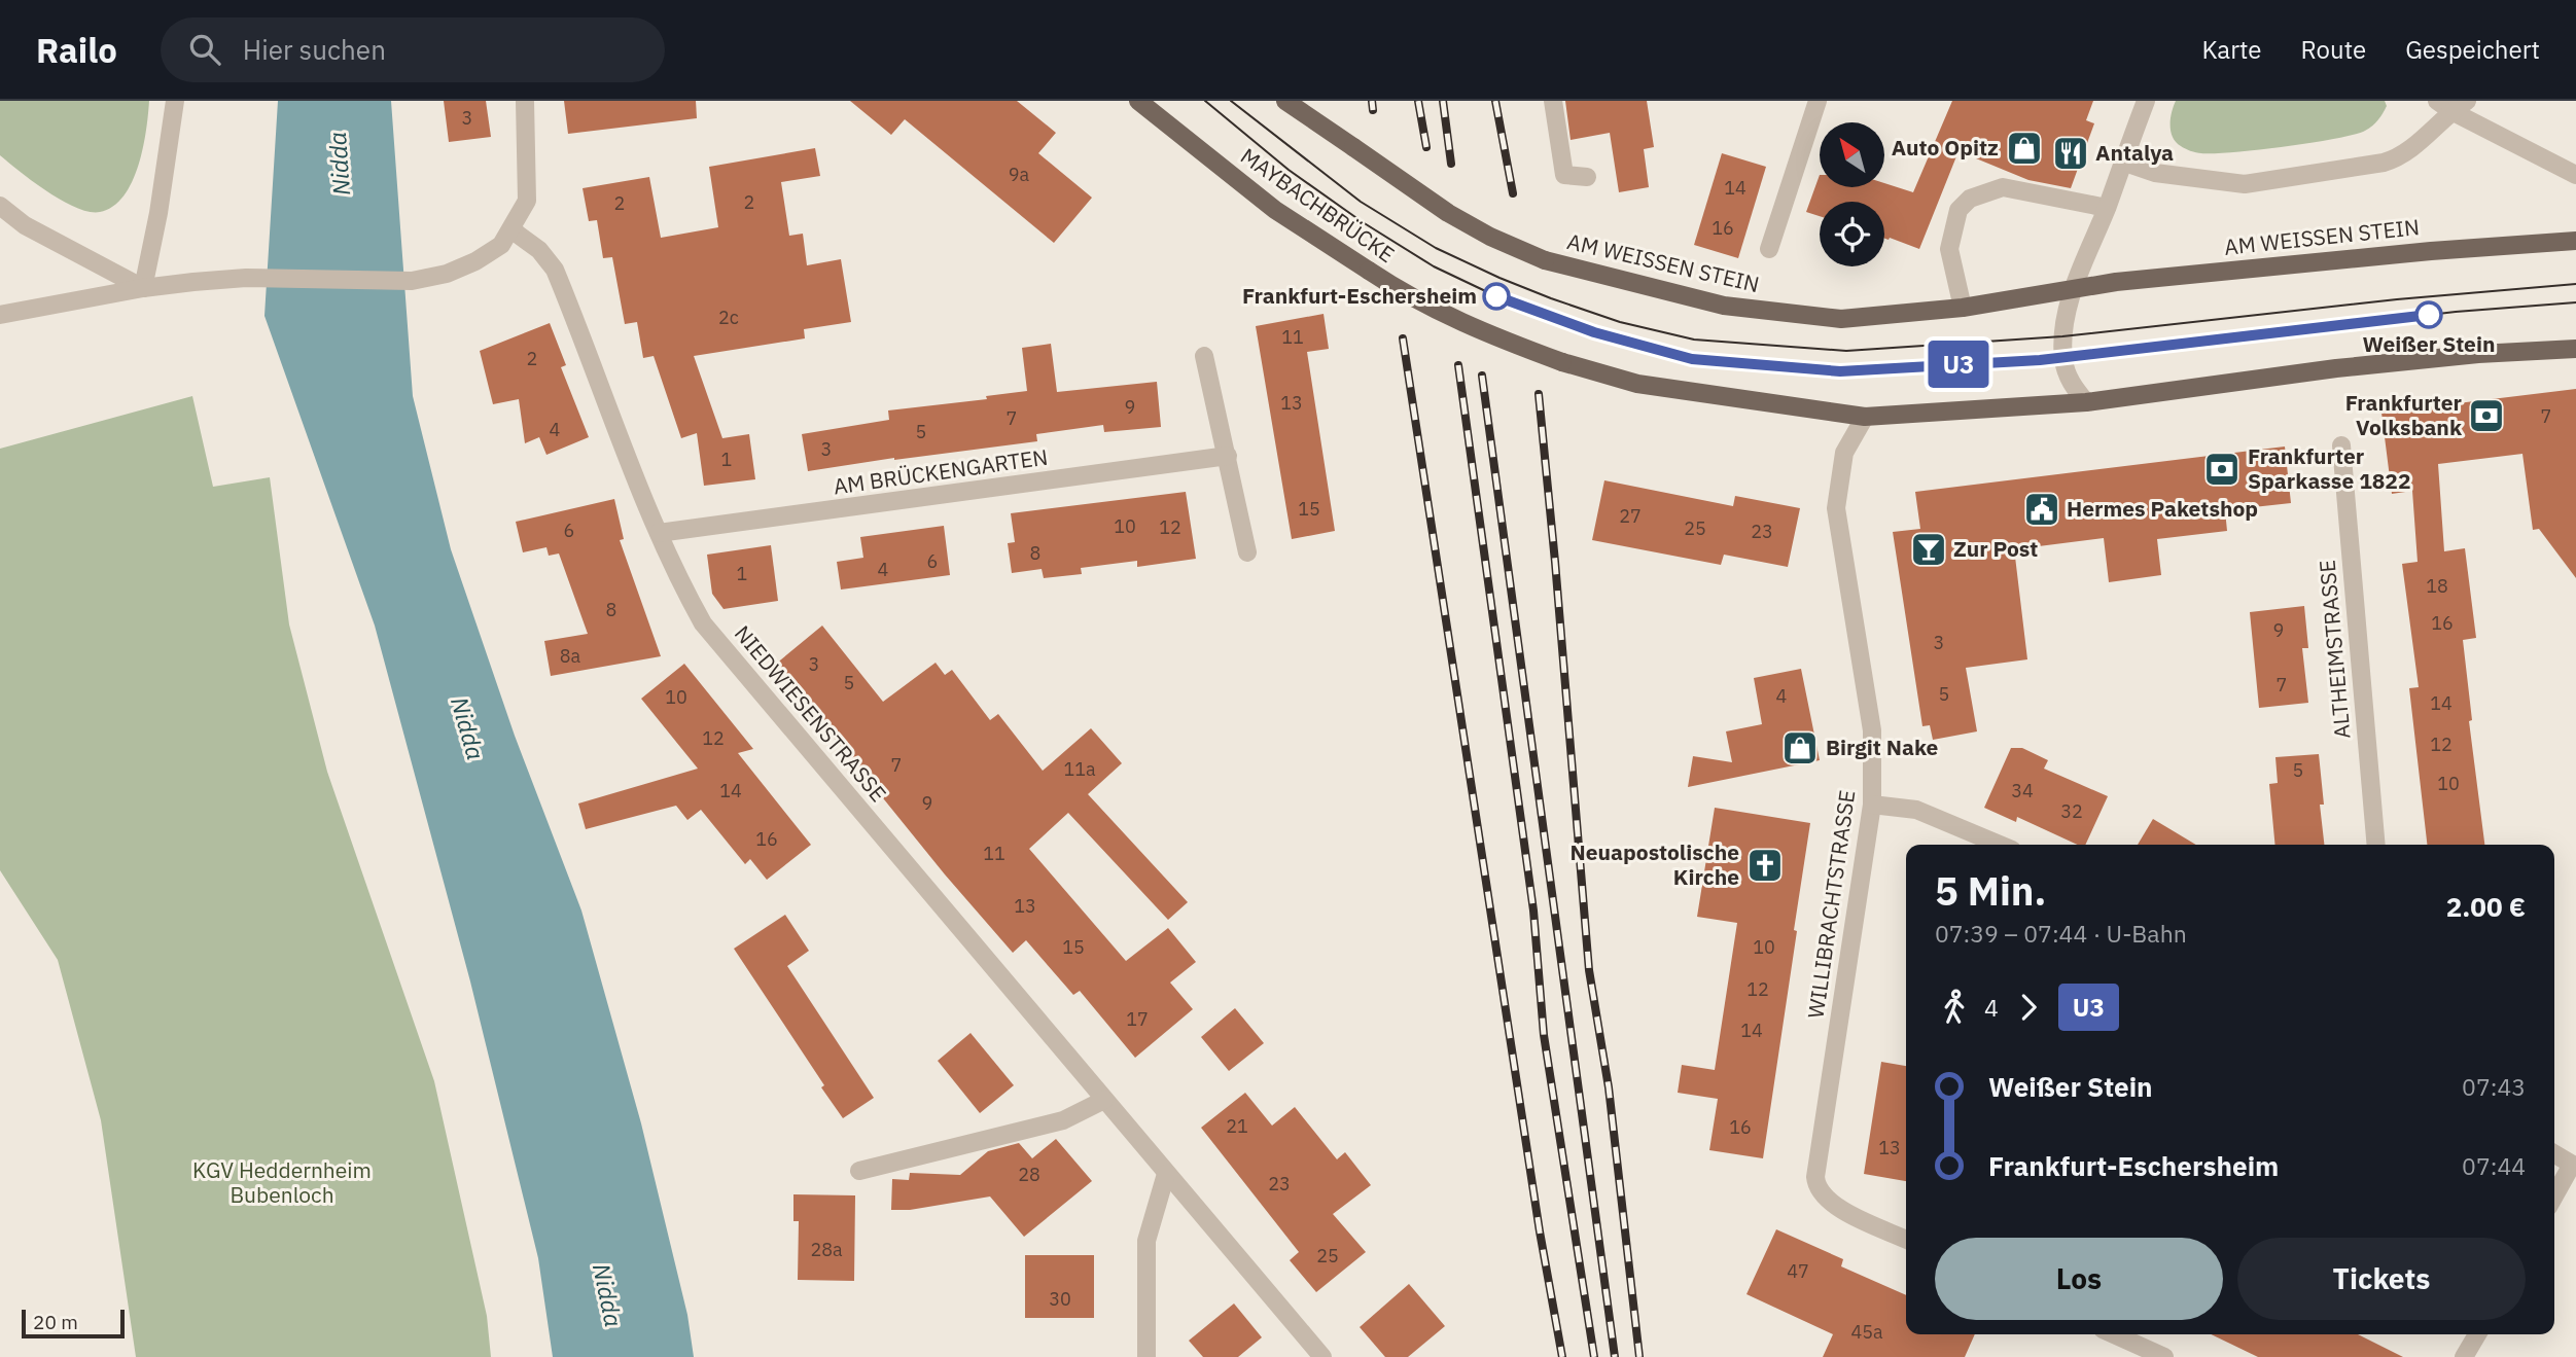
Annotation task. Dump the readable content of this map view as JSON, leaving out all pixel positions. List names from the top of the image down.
{
  "streets": {
    "main road": ["MAYBACHBRÜCKE", "AM WEISSEN STEIN"],
    "street": [
      "AM BRÜCKENGARTEN",
      "ALTHEIMSTRASSE",
      "NIEDWIESENSTRASSE",
      "WILLIBRACHTSTRASSE"
    ]
  },
  "crossings": [
    ["MAYBACHBRÜCKE", "WILLIBRACHTSTRASSE"],
    ["AM BRÜCKENGARTEN", "NIEDWIESENSTRASSE"]
  ],
  "water": ["Nidda"],
  "parks": ["KGV Heddernheim Bubenloch"],
  "places": {
    "shop": ["Auto Opitz", "Birgit Nake"],
    "restaurant": ["Antalya"],
    "other": ["Frankfurt-Eschersheim", "Weißer Stein"],
    "bank": ["Frankfurter Volksbank", "Frankfurter Sparkasse 1822"],
    "public building": ["Hermes Paketshop"],
    "bar": ["Zur Post"],
    "church": ["Neuapostolische Kirche"]
  },
  "lines": ["metro line U3"],
  "house_numbers": [
    "3",
    "9a",
    "14",
    "2",
    "2",
    "16",
    "2c",
    "11",
    "2",
    "13",
    "9",
    "7",
    "7",
    "4",
    "5",
    "3",
    "1",
    "15",
    "27",
    "10",
    "12",
    "25",
    "6",
    "23",
    "8",
    "6",
    "4",
    "1",
    "18",
    "8",
    "16",
    "9",
    "3",
    "8a",
    "3",
    "5",
    "7",
    "5",
    "4",
    "10",
    "14",
    "12",
    "12",
    "7",
    "11a",
    "5",
    "10",
    "14",
    "34",
    "9",
    "32",
    "16",
    "11",
    "13",
    "15",
    "10",
    "12",
    "17",
    "14",
    "21",
    "16",
    "13",
    "28",
    "23",
    "28a",
    "25",
    "47",
    "30",
    "45a"
  ],
  "scale_bar": "20 m",
  "north": "top left",
  "page": {
    "header": "Railo",
    "search": "Hier suchen",
    "nav": ["Karte", "Route", "Gespeichert"],
    "on_map": "U3",
    "heading": ["5 Min.", "07:39 – 07:44 · U-Bahn", "2.00 €"],
    "legs": ["4", "U3"],
    "list": [
      {
        "name": "Weißer Stein",
        "value": "07:43"
      },
      {
        "name": "Frankfurt-Eschersheim",
        "value": "07:44"
      }
    ],
    "buttons": ["Los", "Tickets"],
    "scale": "20 m"
  }
}
